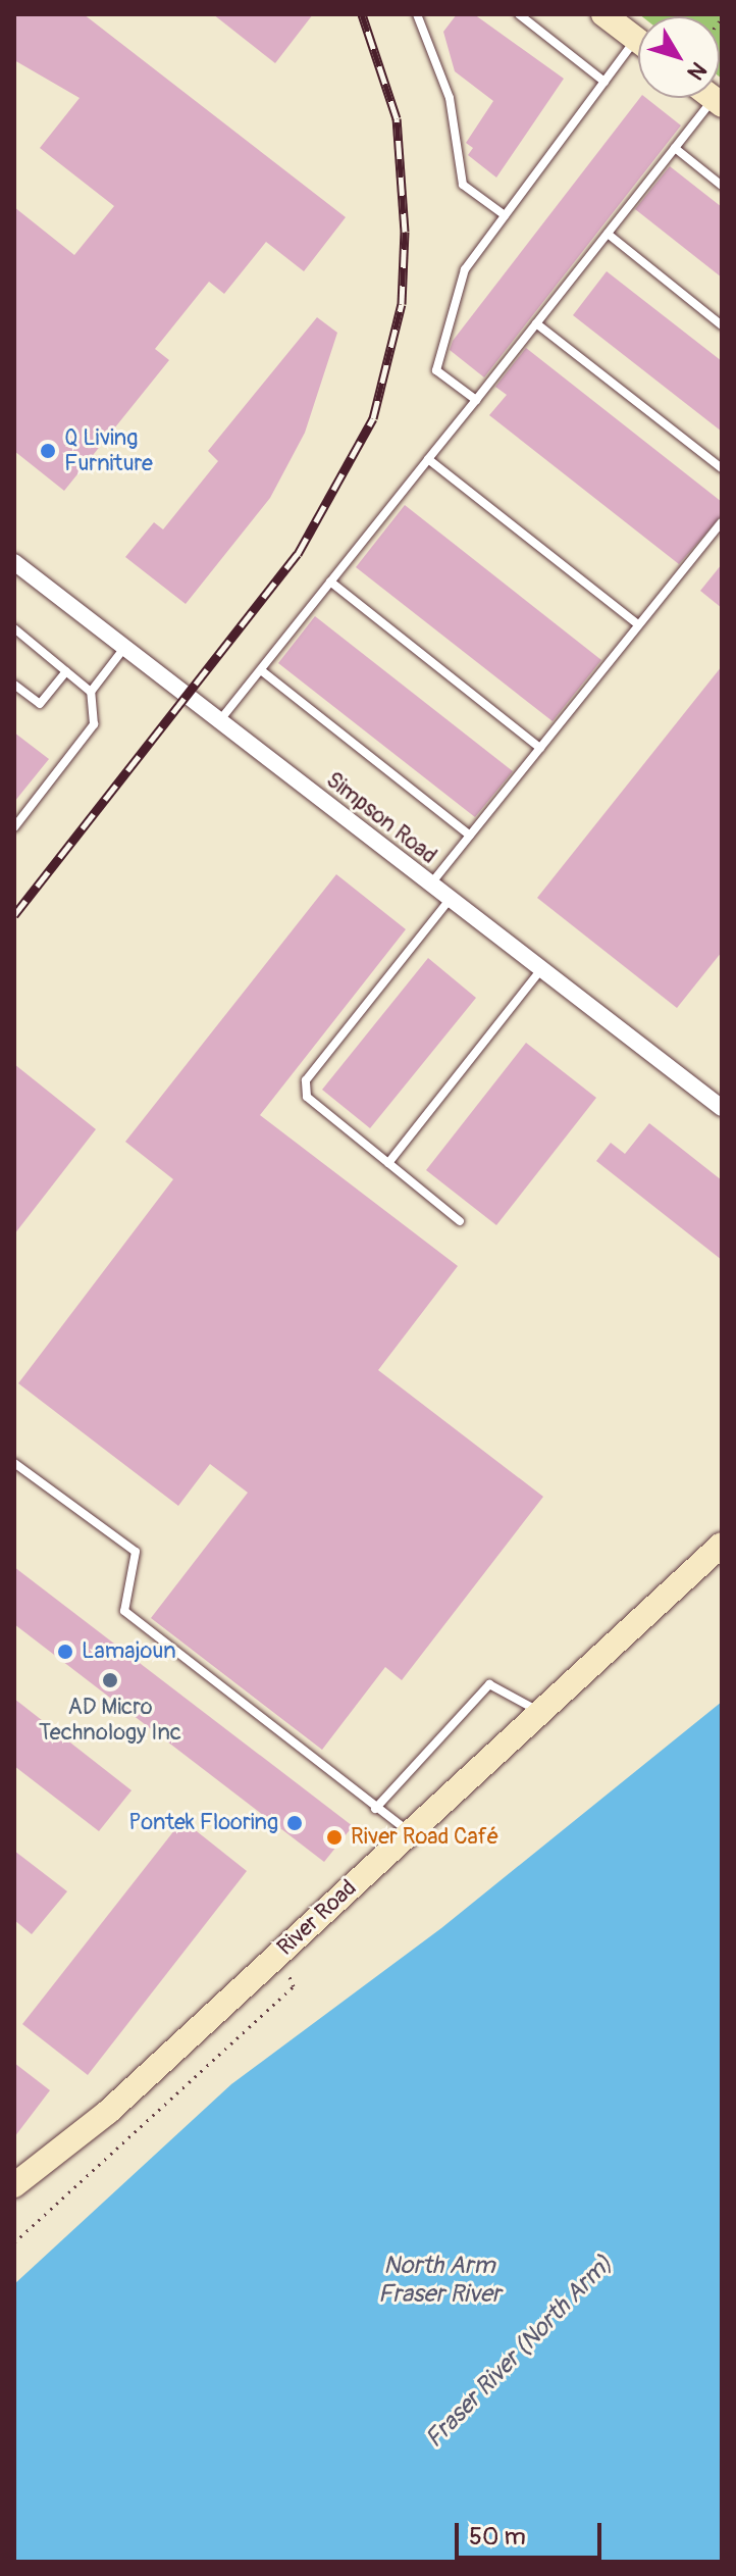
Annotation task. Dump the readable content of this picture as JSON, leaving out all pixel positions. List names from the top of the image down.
{
  "streets": {
    "street": ["Simpson Road", "River Road"]
  },
  "water": ["North Arm Fraser River", "Fraser River (North Arm)"],
  "places": [
    "Q Living Furniture",
    "Lamajoun",
    "AD Micro Technology Inc",
    "Pontek Flooring",
    "River Road Café"
  ],
  "scale_bar": "50 m",
  "north": "bottom right"
}
